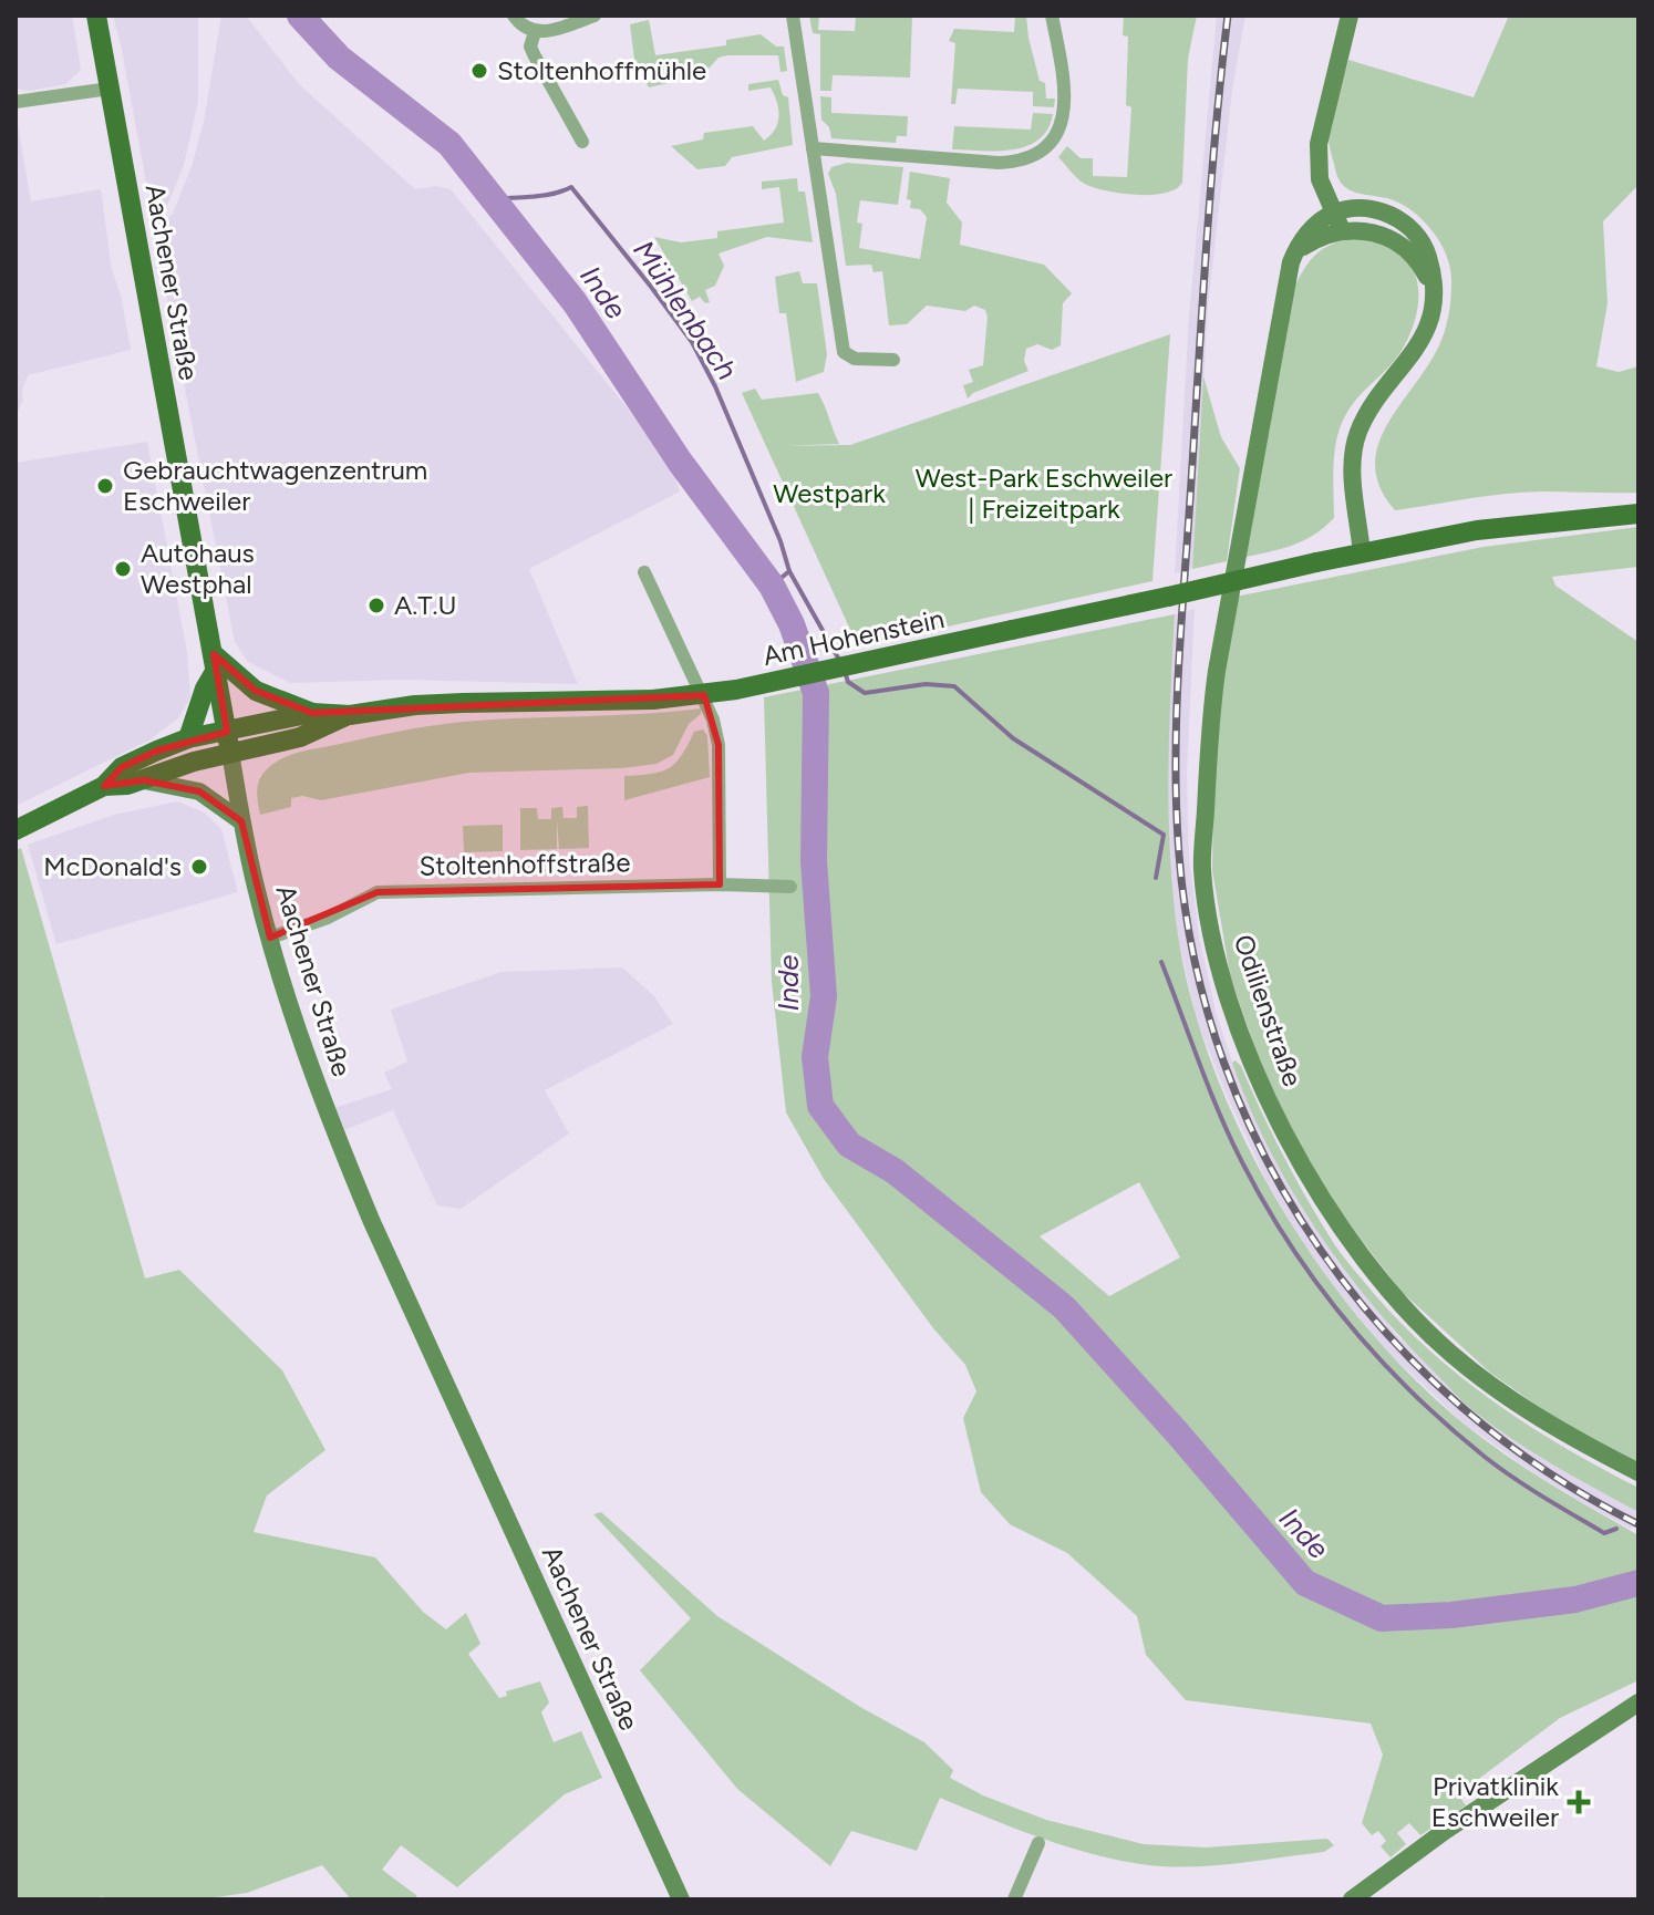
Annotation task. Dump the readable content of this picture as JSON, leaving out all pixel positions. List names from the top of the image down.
{
  "streets": {
    "main road": ["Aachener Straße", "Am Hohenstein", "Odilienstraße"],
    "street": ["Stoltenhoffstraße"]
  },
  "crossings": [
    ["Aachener Straße", "Am Hohenstein"],
    ["Aachener Straße", "Stoltenhoffstraße"]
  ],
  "water": ["Inde", "Mühlenbach"],
  "parks": ["West-Park Eschweiler | Freizeitpark", "Westpark"],
  "places": {
    "other": [
      "Stoltenhoffmühle",
      "Gebrauchtwagenzentrum Eschweiler",
      "Autohaus Westphal",
      "A.T.U",
      "McDonald's"
    ],
    "health": ["Privatklinik Eschweiler"]
  }
}
